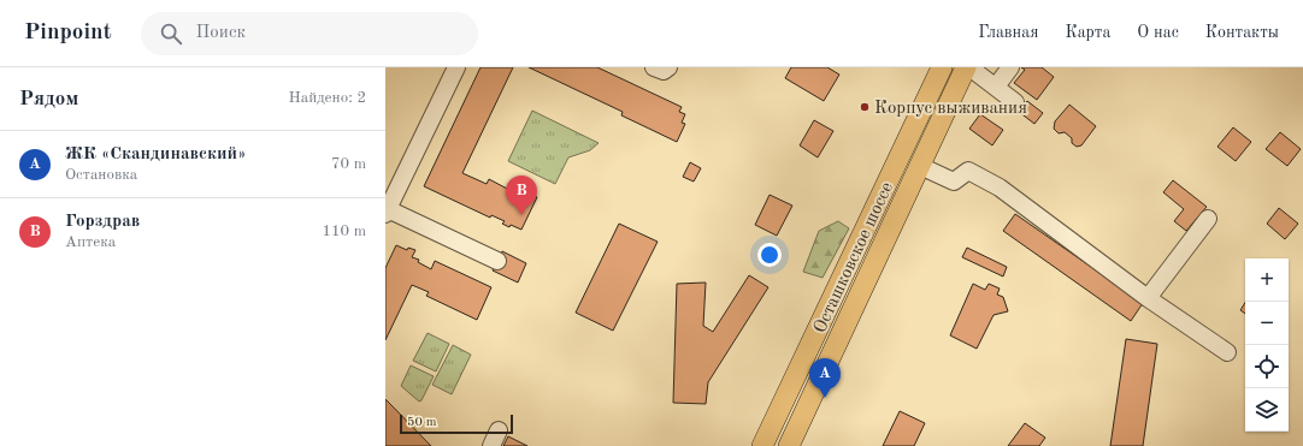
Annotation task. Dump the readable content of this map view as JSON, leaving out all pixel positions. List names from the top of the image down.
{
  "streets": {
    "main road": ["Осташковское шоссе"]
  },
  "places": ["Корпус выживания"],
  "scale_bar": "50 m",
  "page": {
    "header": "Pinpoint",
    "search": "Поиск",
    "nav": [
      "Главная",
      "Карта",
      "О нас",
      "Контакты"
    ],
    "heading": ["Рядом", "Найдено: 2"],
    "list": [
      {
        "mark": "A",
        "name": "ЖК «Скандинавский»",
        "note": "Остановка",
        "value": "70 m"
      },
      {
        "mark": "B",
        "name": "Горздрав",
        "note": "Аптека",
        "value": "110 m"
      }
    ],
    "pins": ["B", "A"],
    "map_buttons": ["+", "−"],
    "scale": "50 m"
  }
}
